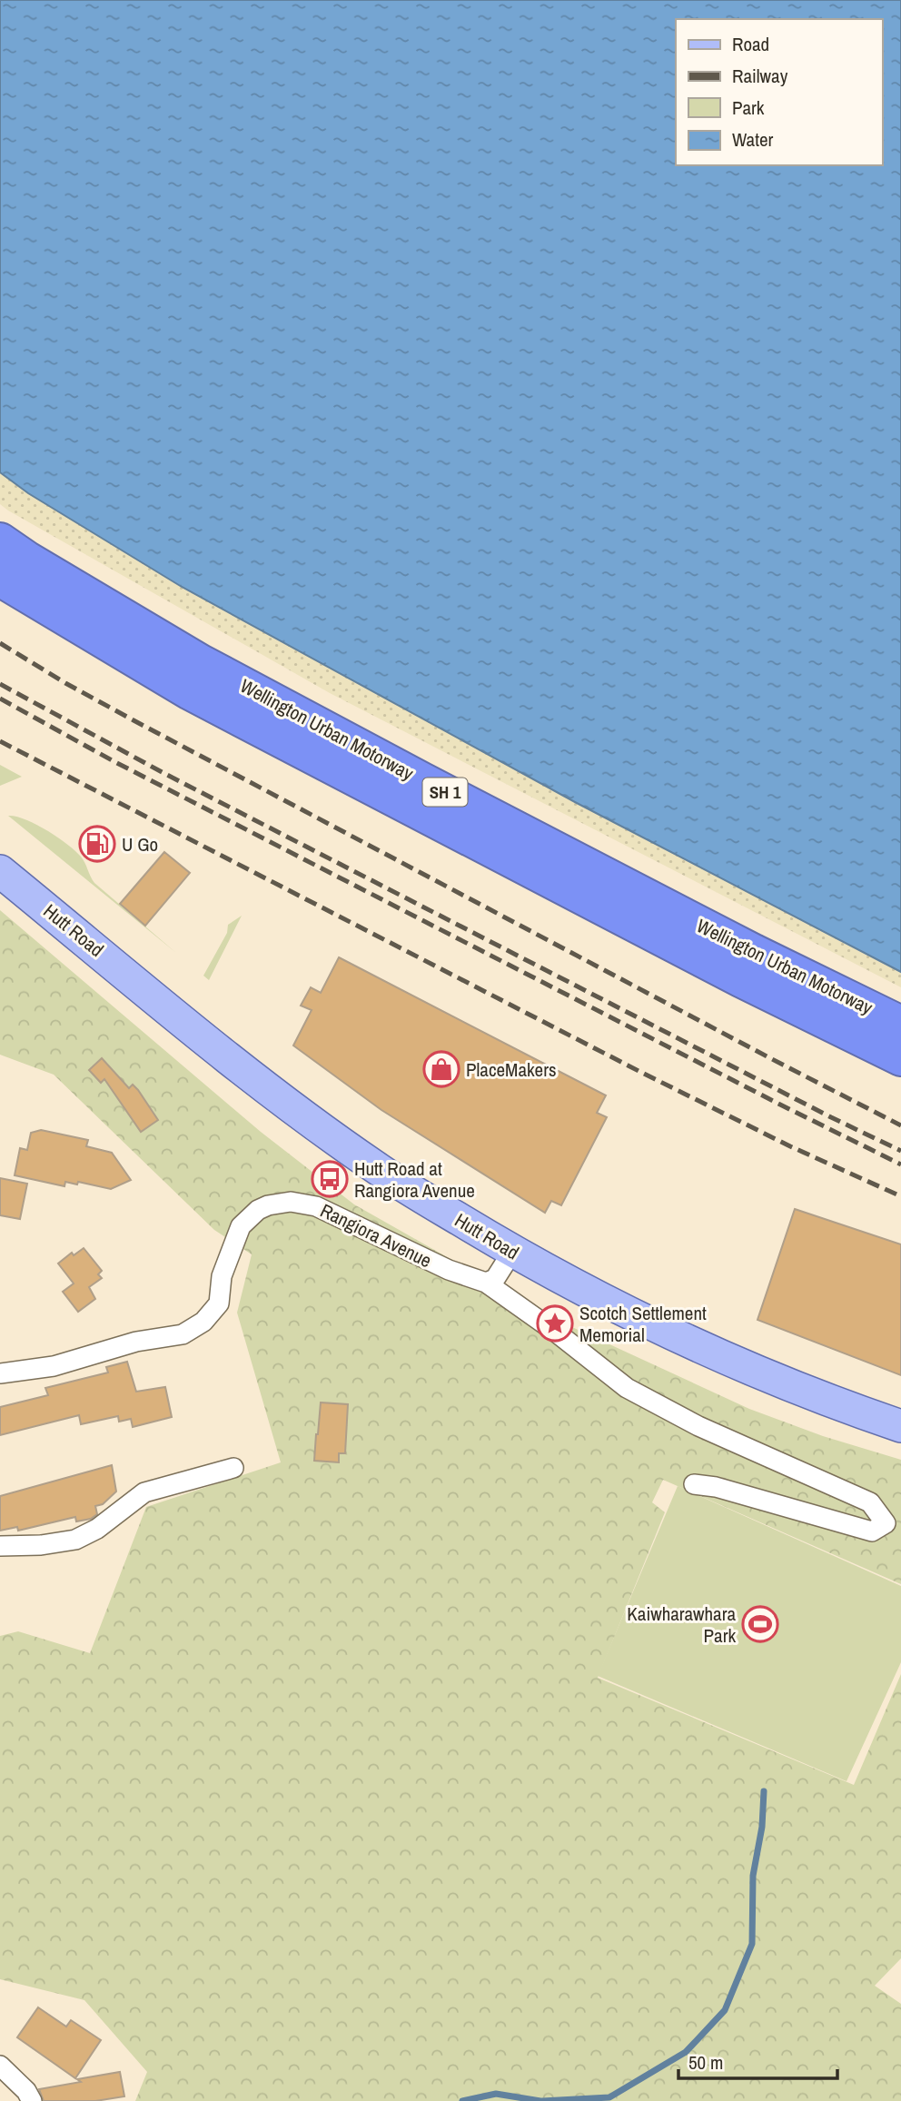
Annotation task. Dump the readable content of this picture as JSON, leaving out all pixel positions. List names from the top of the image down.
{
  "streets": {
    "highway": ["Wellington Urban Motorway", "SH 1"],
    "main road": ["Hutt Road"],
    "street": ["Rangiora Avenue"]
  },
  "places": {
    "fuel station": ["U Go"],
    "shop": ["PlaceMakers"],
    "bus stop": ["Hutt Road at Rangiora Avenue"],
    "place": ["Scotch Settlement Memorial"],
    "sports": ["Kaiwharawhara Park"]
  },
  "legend": [
    "Road",
    "Railway",
    "Park",
    "Water"
  ],
  "scale_bar": "50 m"
}
